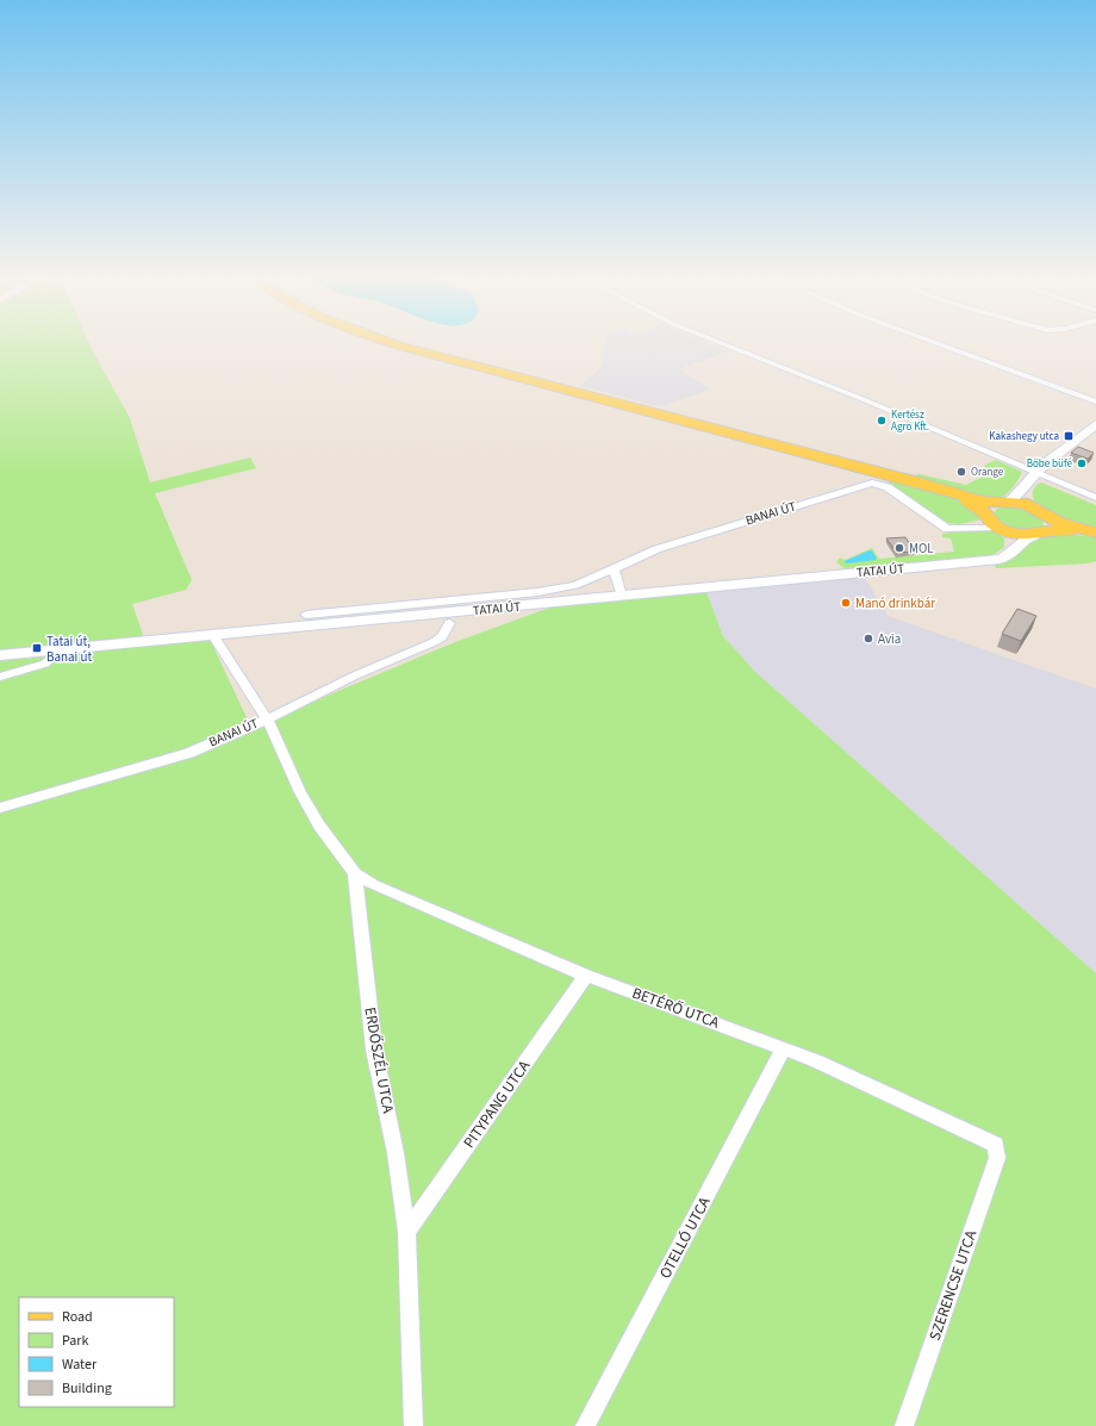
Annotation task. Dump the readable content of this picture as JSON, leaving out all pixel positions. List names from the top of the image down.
{
  "streets": {
    "street": [
      "BANAI ÚT",
      "TATAI ÚT",
      "BETÉRŐ UTCA",
      "ERDŐSZÉL UTCA",
      "PITYPANG UTCA",
      "OTELLÓ UTCA",
      "SZERENCSE UTCA"
    ]
  },
  "crossings": [
    ["BANAI ÚT", "TATAI ÚT"],
    ["BETÉRŐ UTCA", "ERDŐSZÉL UTCA"],
    ["BETÉRŐ UTCA", "PITYPANG UTCA"],
    ["BETÉRŐ UTCA", "OTELLÓ UTCA"],
    ["BETÉRŐ UTCA", "SZERENCSE UTCA"],
    ["ERDŐSZÉL UTCA", "PITYPANG UTCA"]
  ],
  "places": {
    "other": [
      "Kertész Agro Kft.",
      "Böbe büfé",
      "Orange",
      "MOL",
      "Manó drinkbár",
      "Avia"
    ],
    "transit": ["Kakashegy utca", "Tatai út, Banai út"]
  },
  "legend": [
    "Road",
    "Park",
    "Water",
    "Building"
  ]
}
